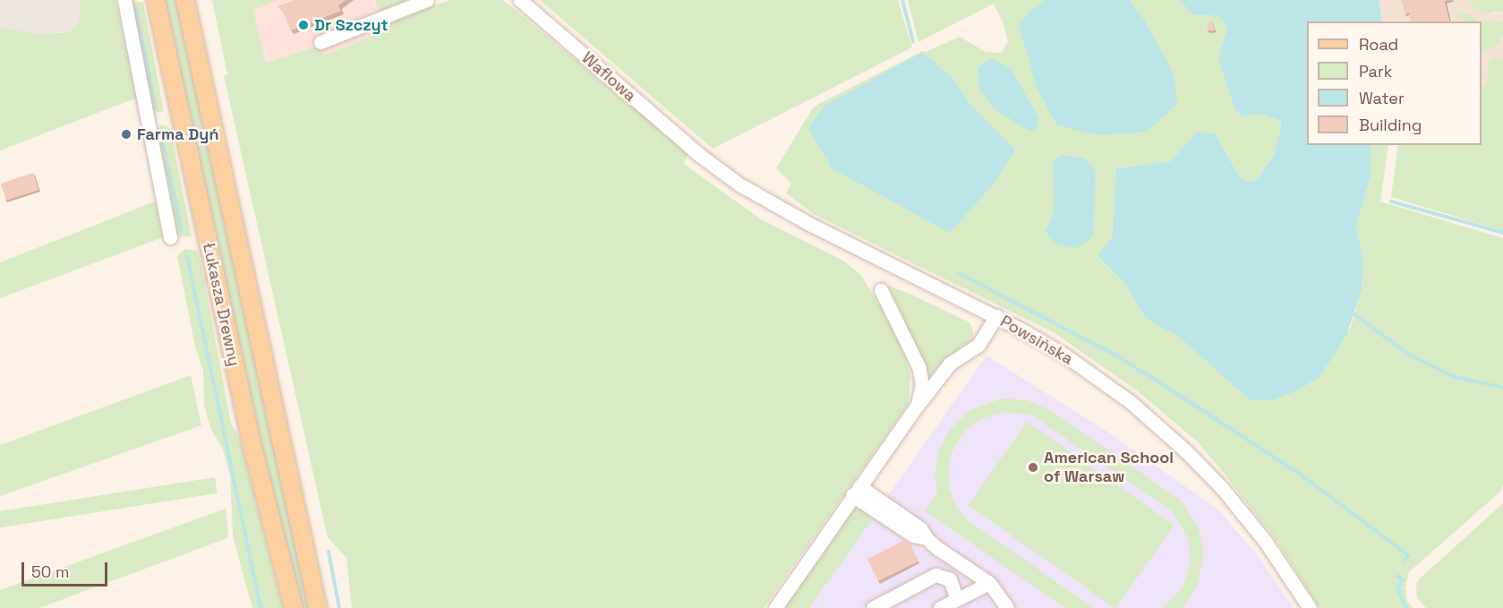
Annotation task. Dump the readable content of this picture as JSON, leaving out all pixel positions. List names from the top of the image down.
{
  "streets": {
    "main road": ["Łukasza Drewny"],
    "street": ["Waflowa", "Powsińska"]
  },
  "crossings": [
    ["Waflowa", "Powsińska"]
  ],
  "places": ["Dr Szczyt", "Farma Dyń", "American School of Warsaw"],
  "legend": [
    "Road",
    "Park",
    "Water",
    "Building"
  ],
  "scale_bar": "50 m"
}
